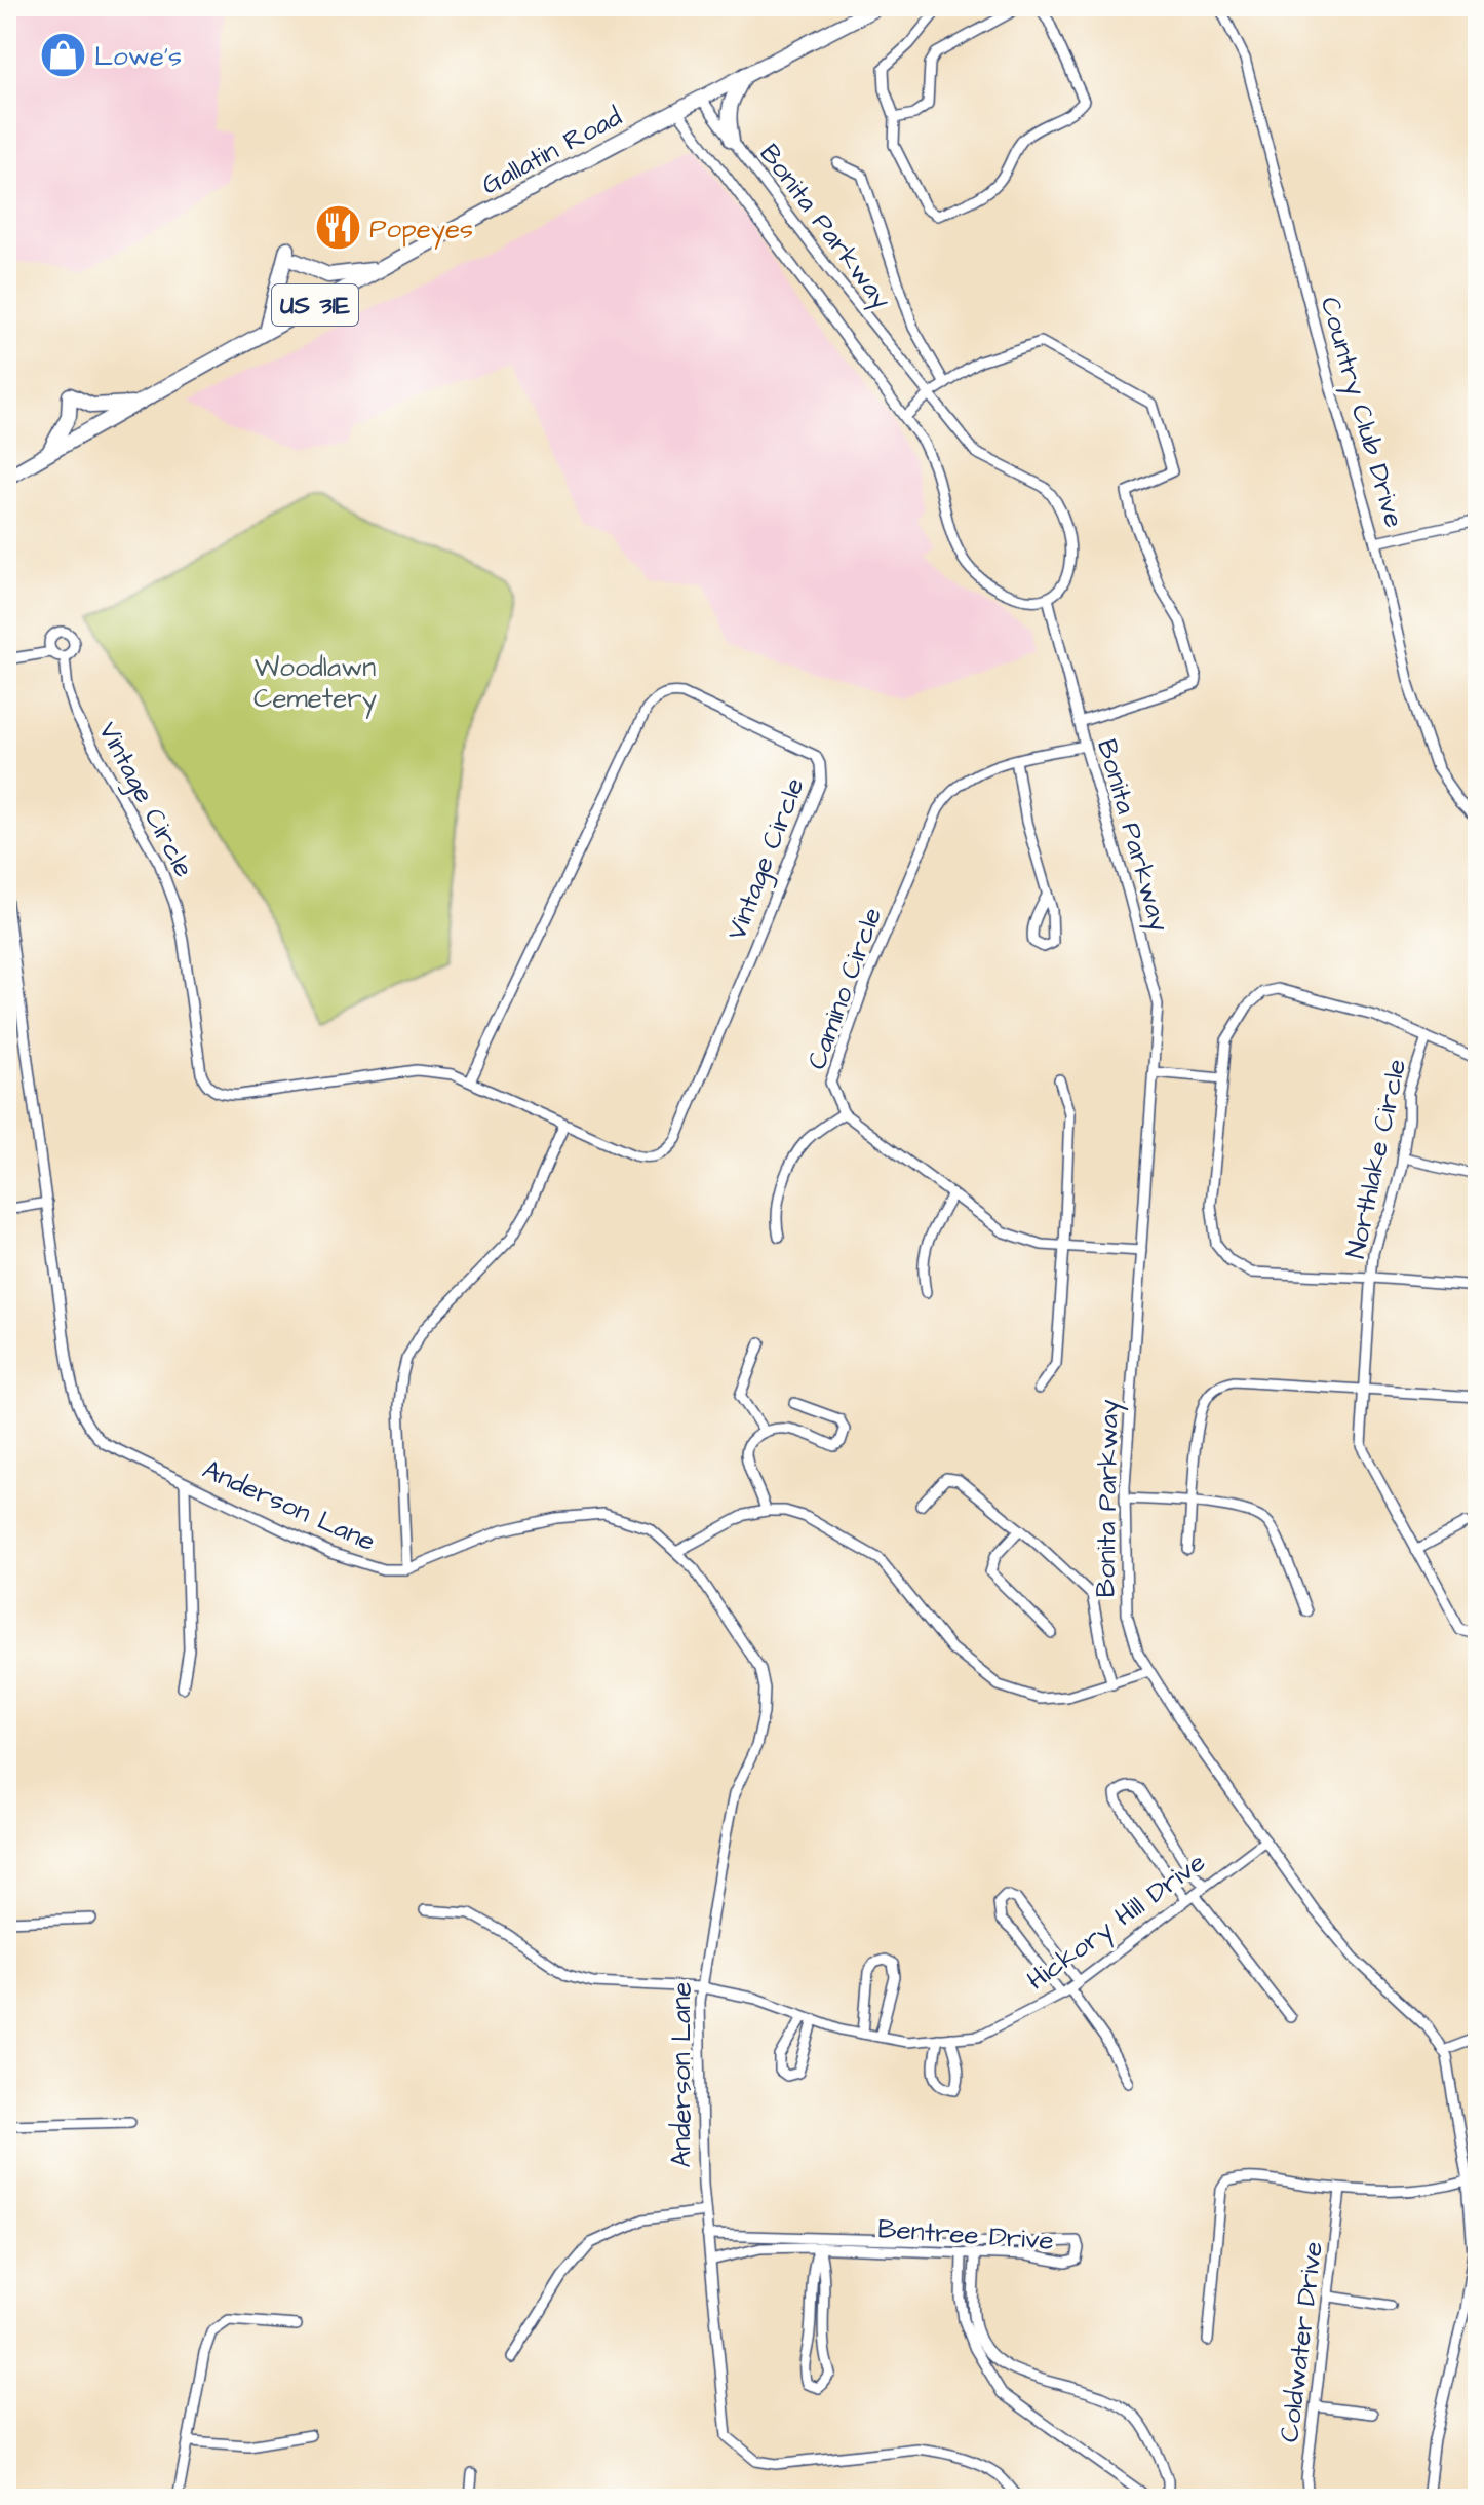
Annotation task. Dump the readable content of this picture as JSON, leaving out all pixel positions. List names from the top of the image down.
{
  "streets": {
    "main road": ["Gallatin Road", "US 31E"],
    "street": [
      "Bonita Parkway",
      "Country Club Drive",
      "Vintage Circle",
      "Camino Circle",
      "Northlake Circle",
      "Anderson Lane",
      "Hickory Hill Drive",
      "Bentree Drive",
      "Coldwater Drive"
    ]
  },
  "crossings": [
    ["Gallatin Road", "Bonita Parkway"],
    ["Gallatin Road", "US 31E"],
    ["Bonita Parkway", "Camino Circle"],
    ["Bonita Parkway", "Hickory Hill Drive"],
    ["Anderson Lane", "Hickory Hill Drive"],
    ["Anderson Lane", "Bentree Drive"]
  ],
  "parks": ["Woodlawn Cemetery"],
  "places": {
    "shop": ["Lowe's"],
    "restaurant": ["Popeyes"]
  }
}
